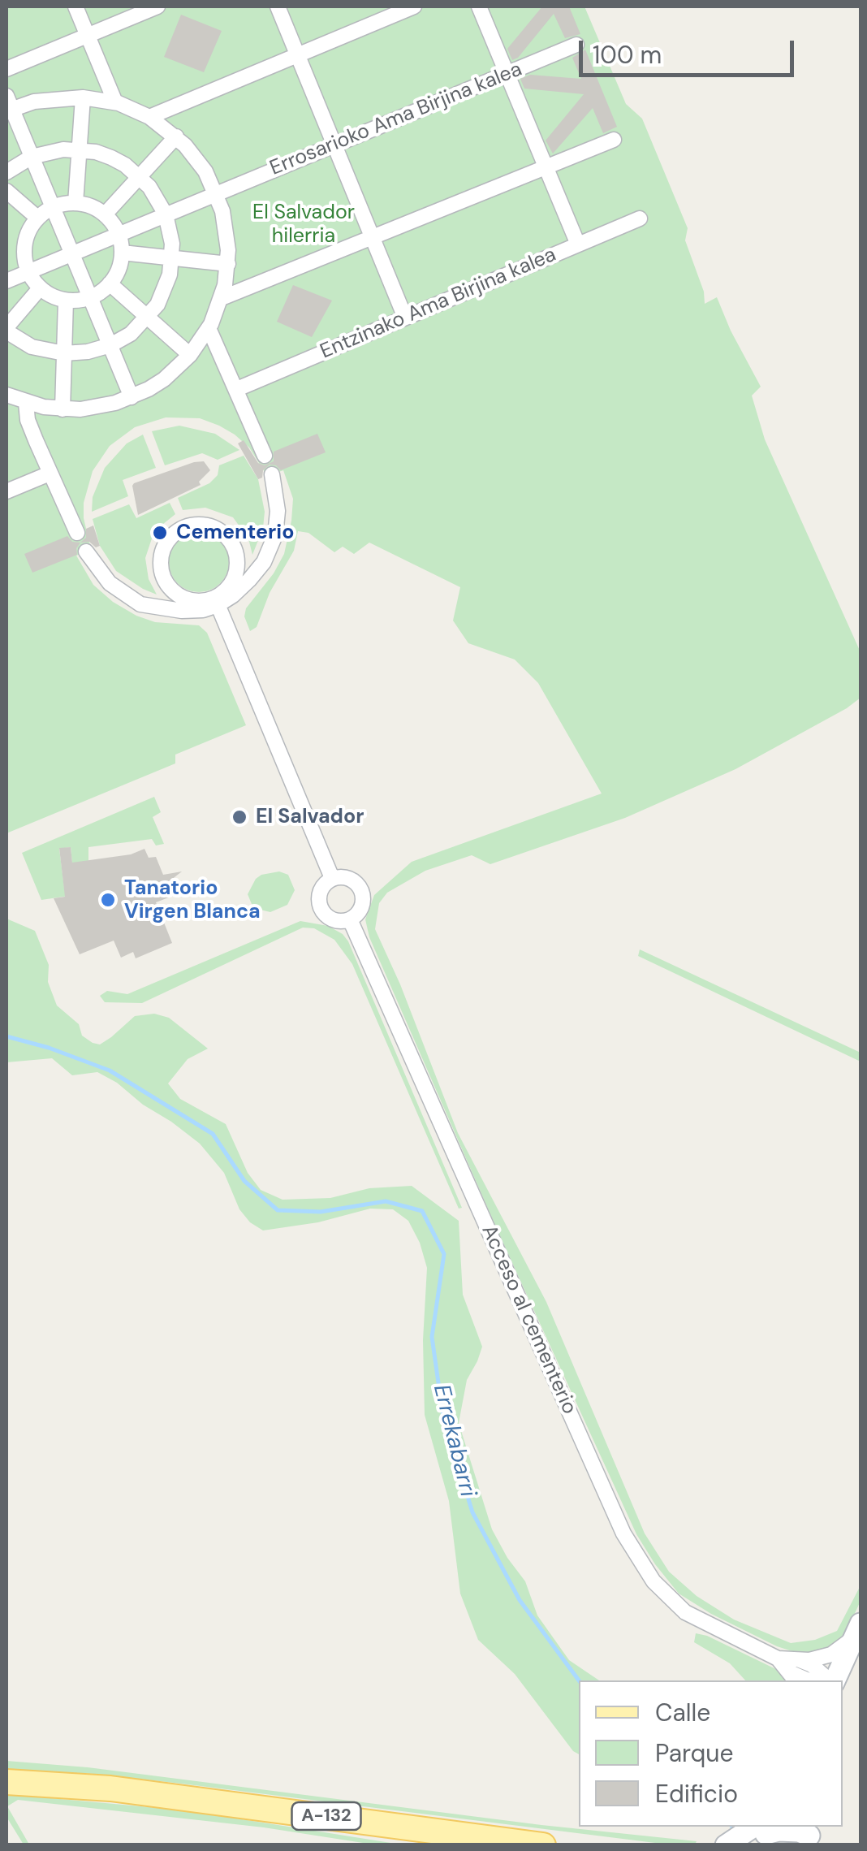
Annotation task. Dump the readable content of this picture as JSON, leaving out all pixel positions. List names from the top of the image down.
{
  "streets": {
    "main road": ["A-132"],
    "street": ["Errosarioko Ama Birjina kalea", "Entzinako Ama Birjina kalea", "Acceso al cementerio"]
  },
  "water": ["Errekabarri"],
  "parks": ["El Salvador hilerria"],
  "places": ["Cementerio", "El Salvador", "Tanatorio Virgen Blanca"],
  "legend": ["Calle", "Parque", "Edificio"],
  "scale_bar": "100 m"
}
